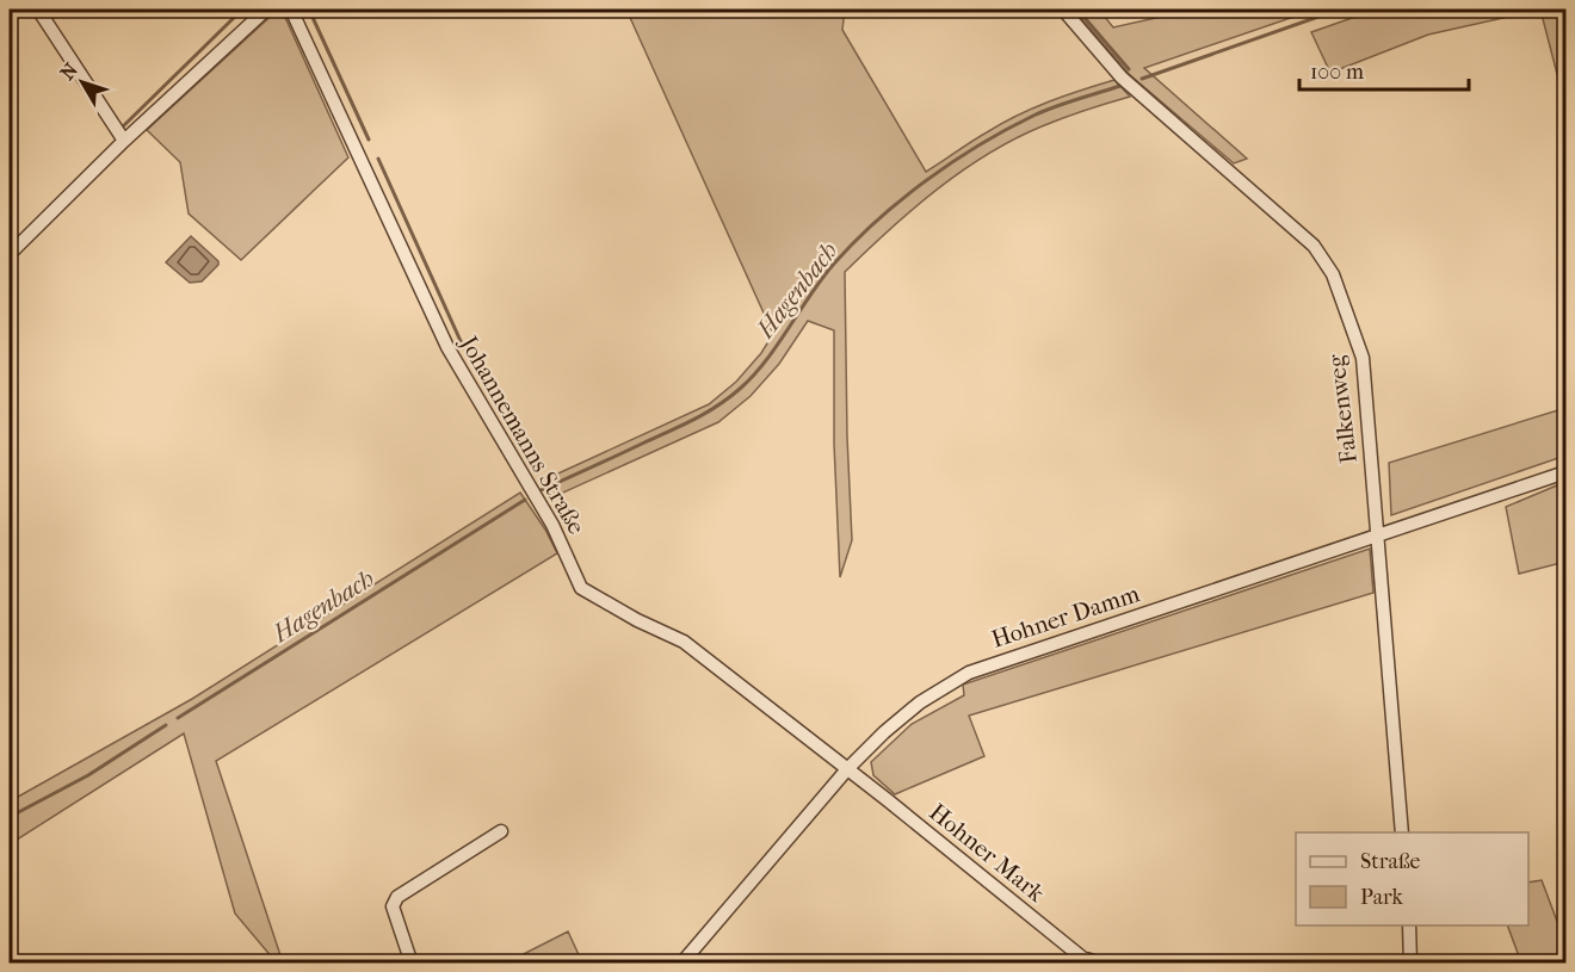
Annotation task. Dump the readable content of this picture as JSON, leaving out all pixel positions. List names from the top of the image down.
{
  "streets": {
    "street": [
      "Falkenweg",
      "Johannemanns Straße",
      "Hohner Damm",
      "Hohner Mark"
    ]
  },
  "crossings": [
    ["Falkenweg", "Hohner Damm"],
    ["Johannemanns Straße", "Hohner Damm"],
    ["Johannemanns Straße", "Hohner Mark"],
    ["Hohner Damm", "Hohner Mark"]
  ],
  "water": ["Hagenbach"],
  "legend": ["Straße", "Park"],
  "scale_bar": "100 m",
  "north": "top left"
}
